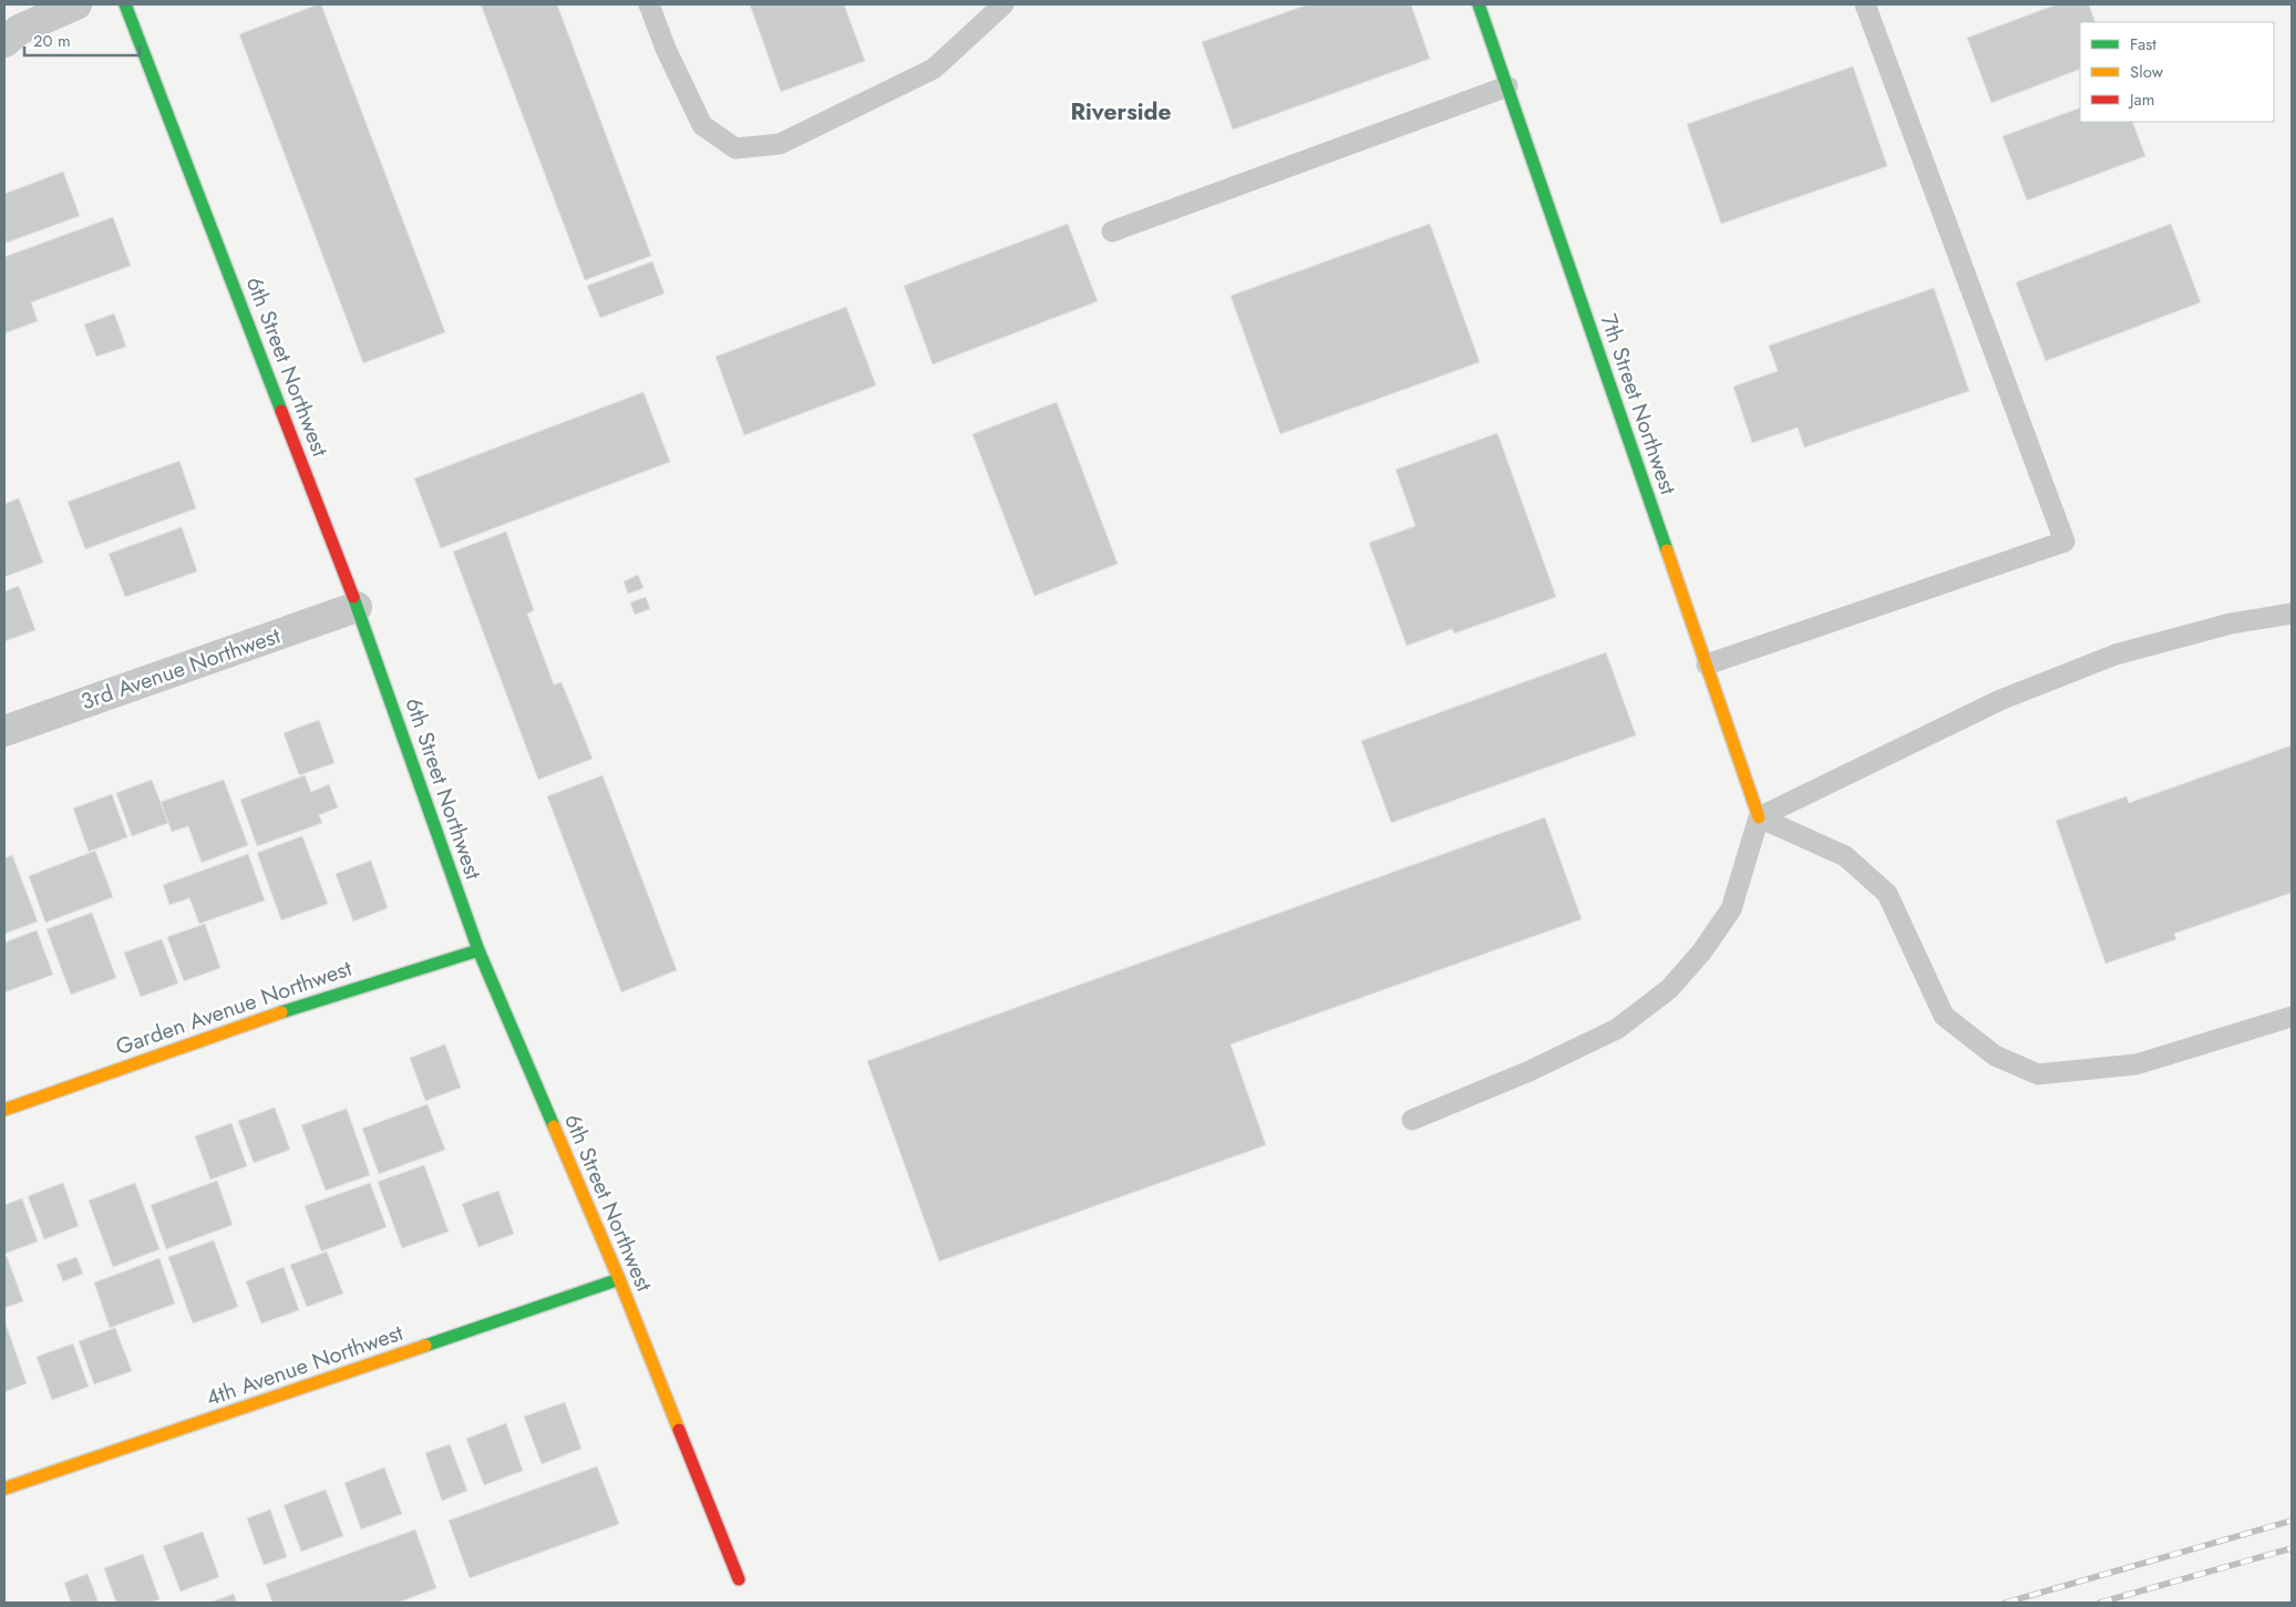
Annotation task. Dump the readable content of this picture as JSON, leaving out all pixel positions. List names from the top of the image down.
{
  "streets": {
    "street": [
      "6th Street Northwest",
      "7th Street Northwest",
      "3rd Avenue Northwest",
      "Garden Avenue Northwest",
      "4th Avenue Northwest"
    ]
  },
  "crossings": [
    ["6th Street Northwest", "3rd Avenue Northwest"],
    ["6th Street Northwest", "Garden Avenue Northwest"],
    ["6th Street Northwest", "4th Avenue Northwest"]
  ],
  "districts": ["Riverside"],
  "legend": ["Fast", "Slow", "Jam"],
  "scale_bar": "20 m"
}
